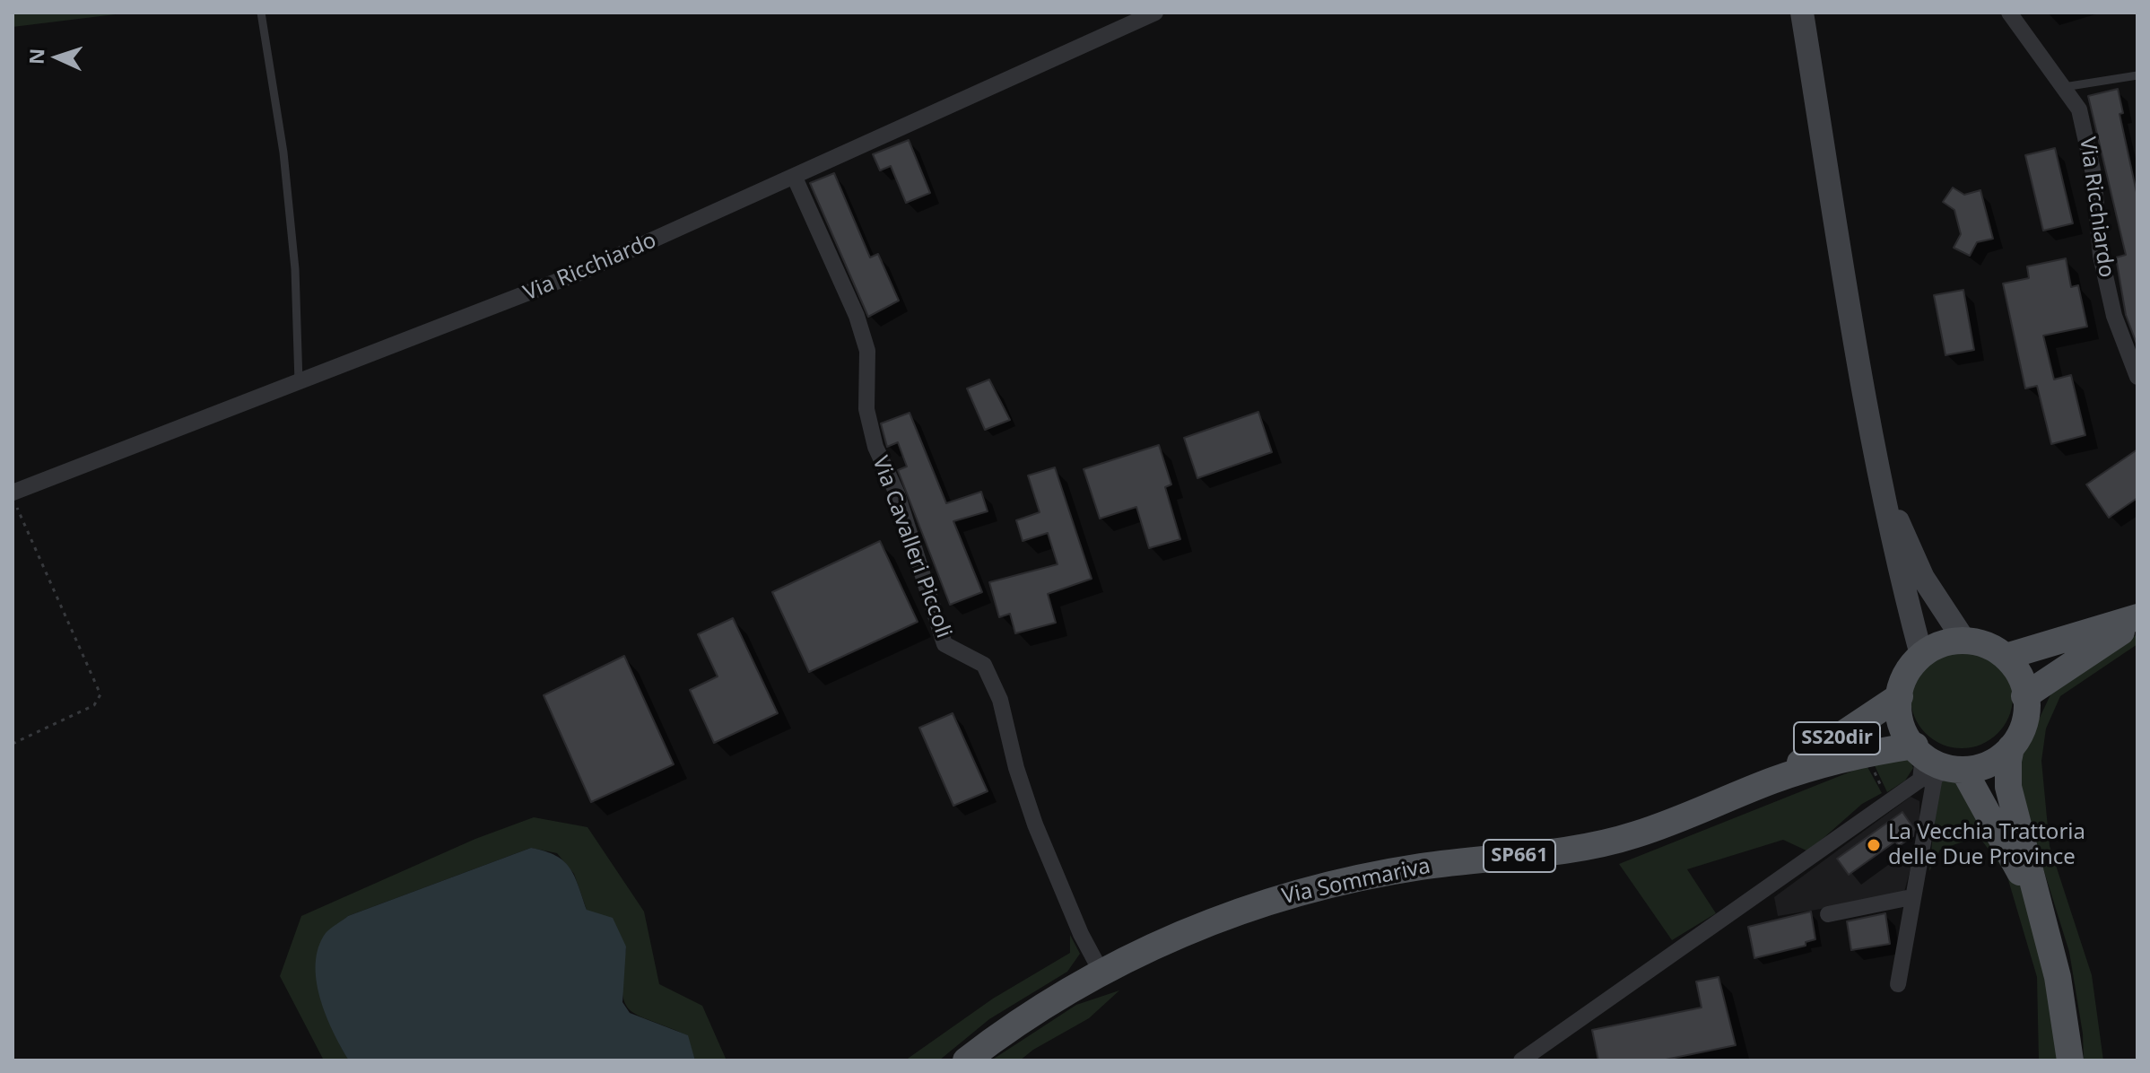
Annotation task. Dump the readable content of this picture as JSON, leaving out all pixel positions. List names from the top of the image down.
{
  "streets": {
    "main road": ["SS20dir", "SP661", "Via Sommariva"],
    "street": ["Via Ricchiardo", "Via Cavalleri Piccoli"]
  },
  "crossings": [
    ["Via Ricchiardo", "Via Cavalleri Piccoli"],
    ["Via Cavalleri Piccoli", "Via Sommariva"],
    ["SS20dir", "Via Sommariva"]
  ],
  "places": ["La Vecchia Trattoria delle Due Province"],
  "north": "left"
}
